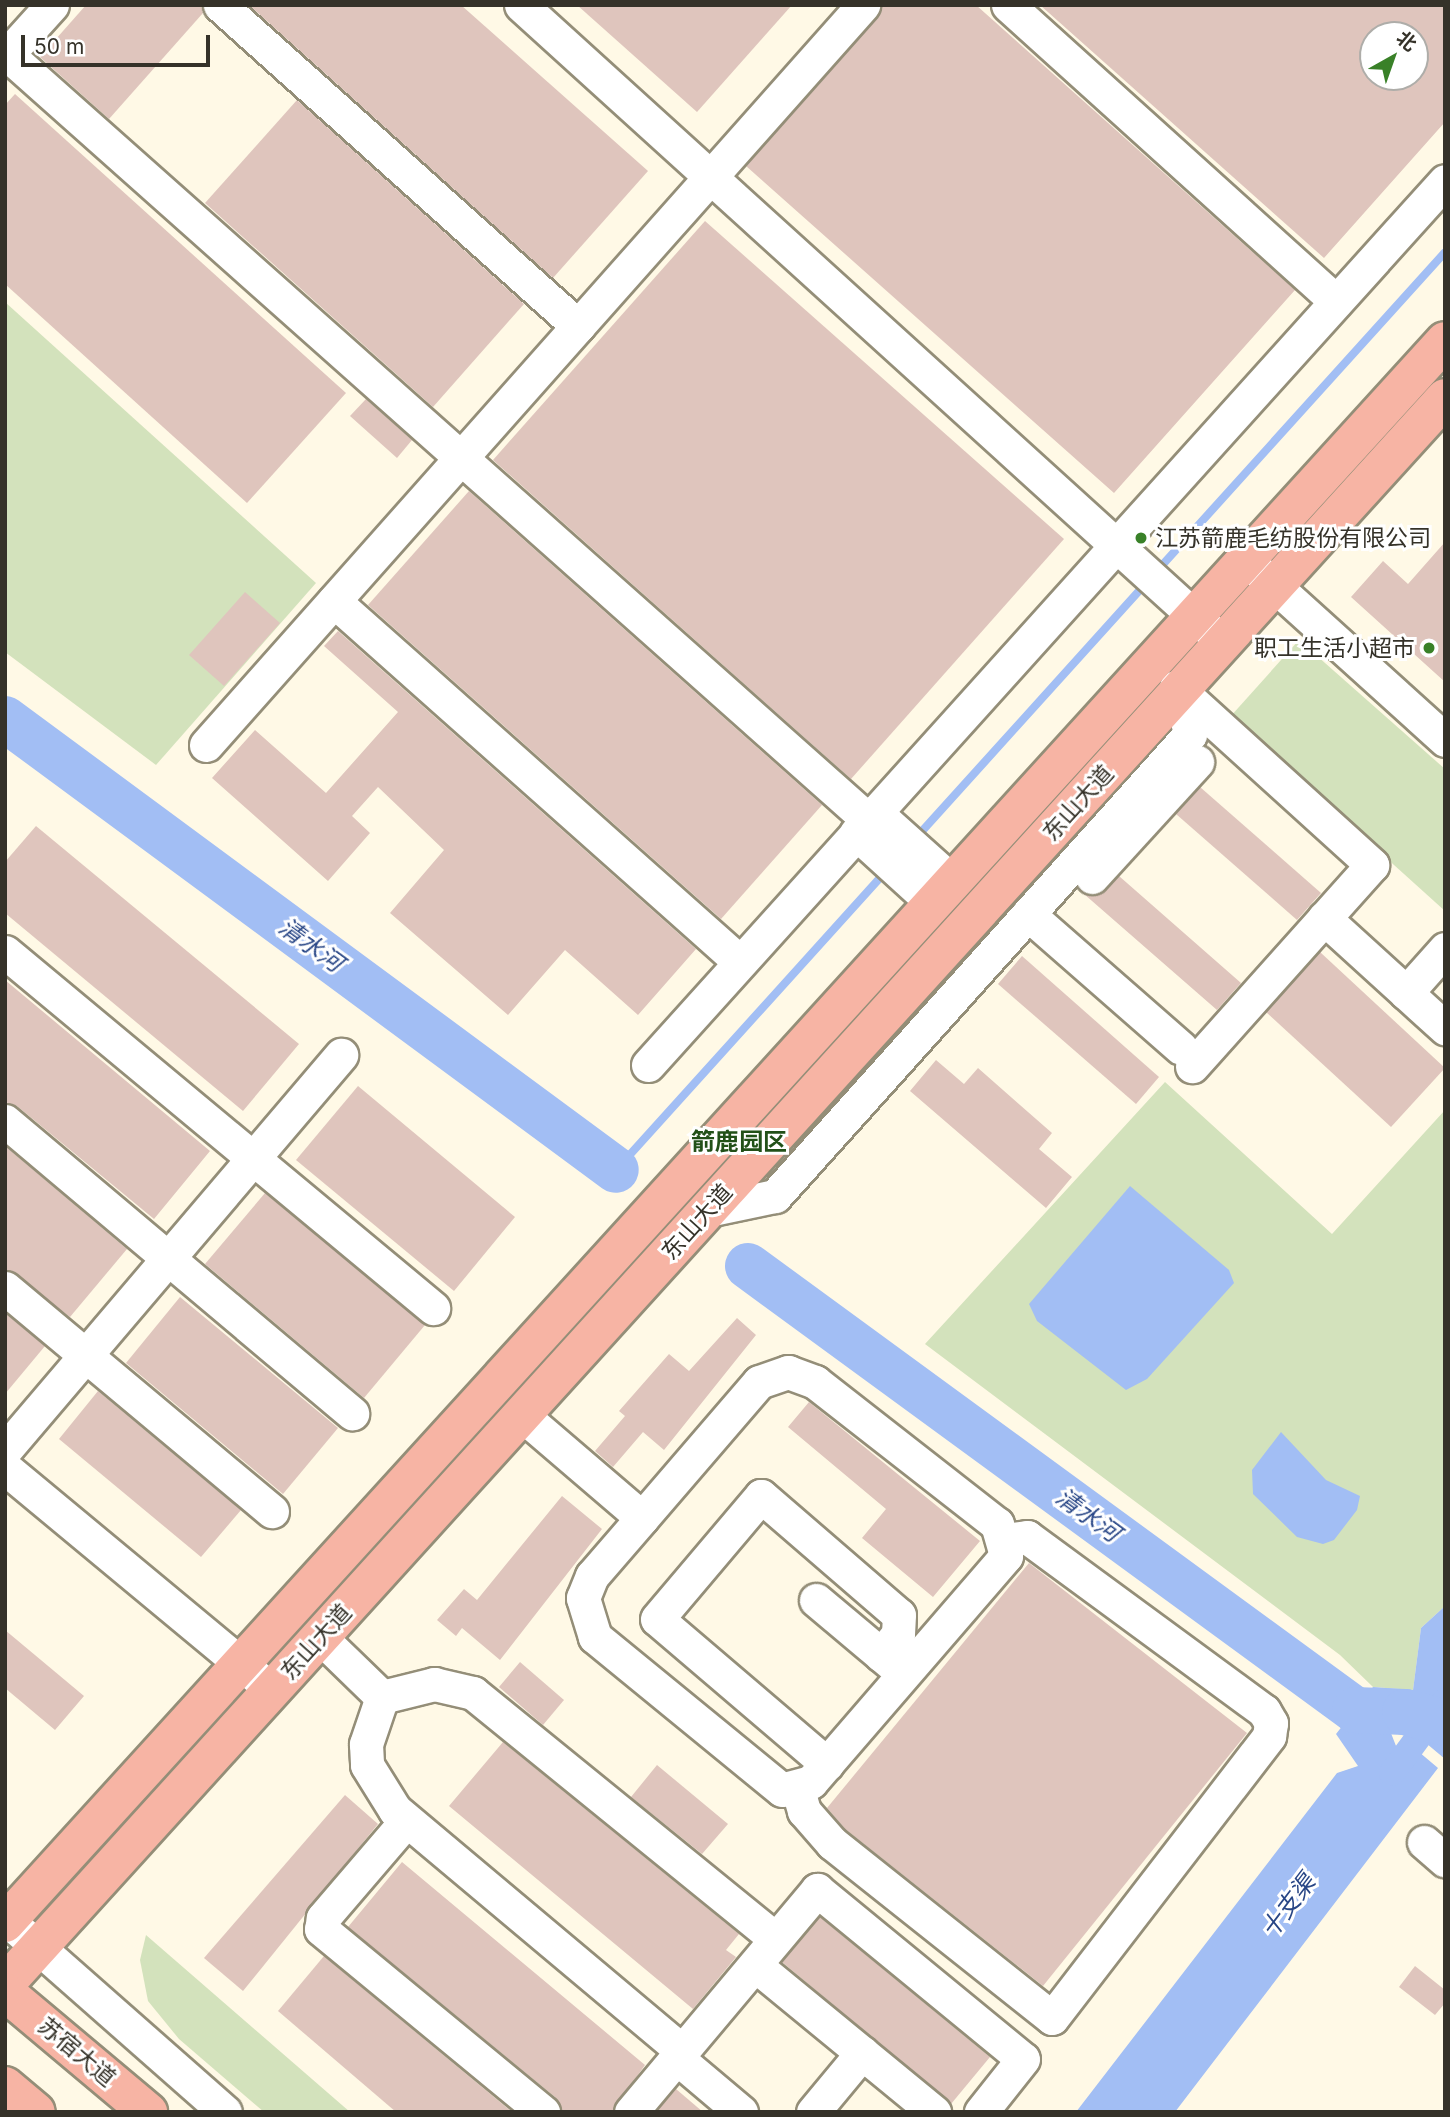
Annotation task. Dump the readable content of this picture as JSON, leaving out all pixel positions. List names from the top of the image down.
{
  "streets": {
    "main road": ["东山大道", "苏宿大道"]
  },
  "districts": ["箭鹿园区"],
  "water": ["清水河", "十支渠"],
  "places": ["江苏箭鹿毛纺股份有限公司", "职工生活小超市"],
  "scale_bar": "50 m",
  "north": "top right"
}
